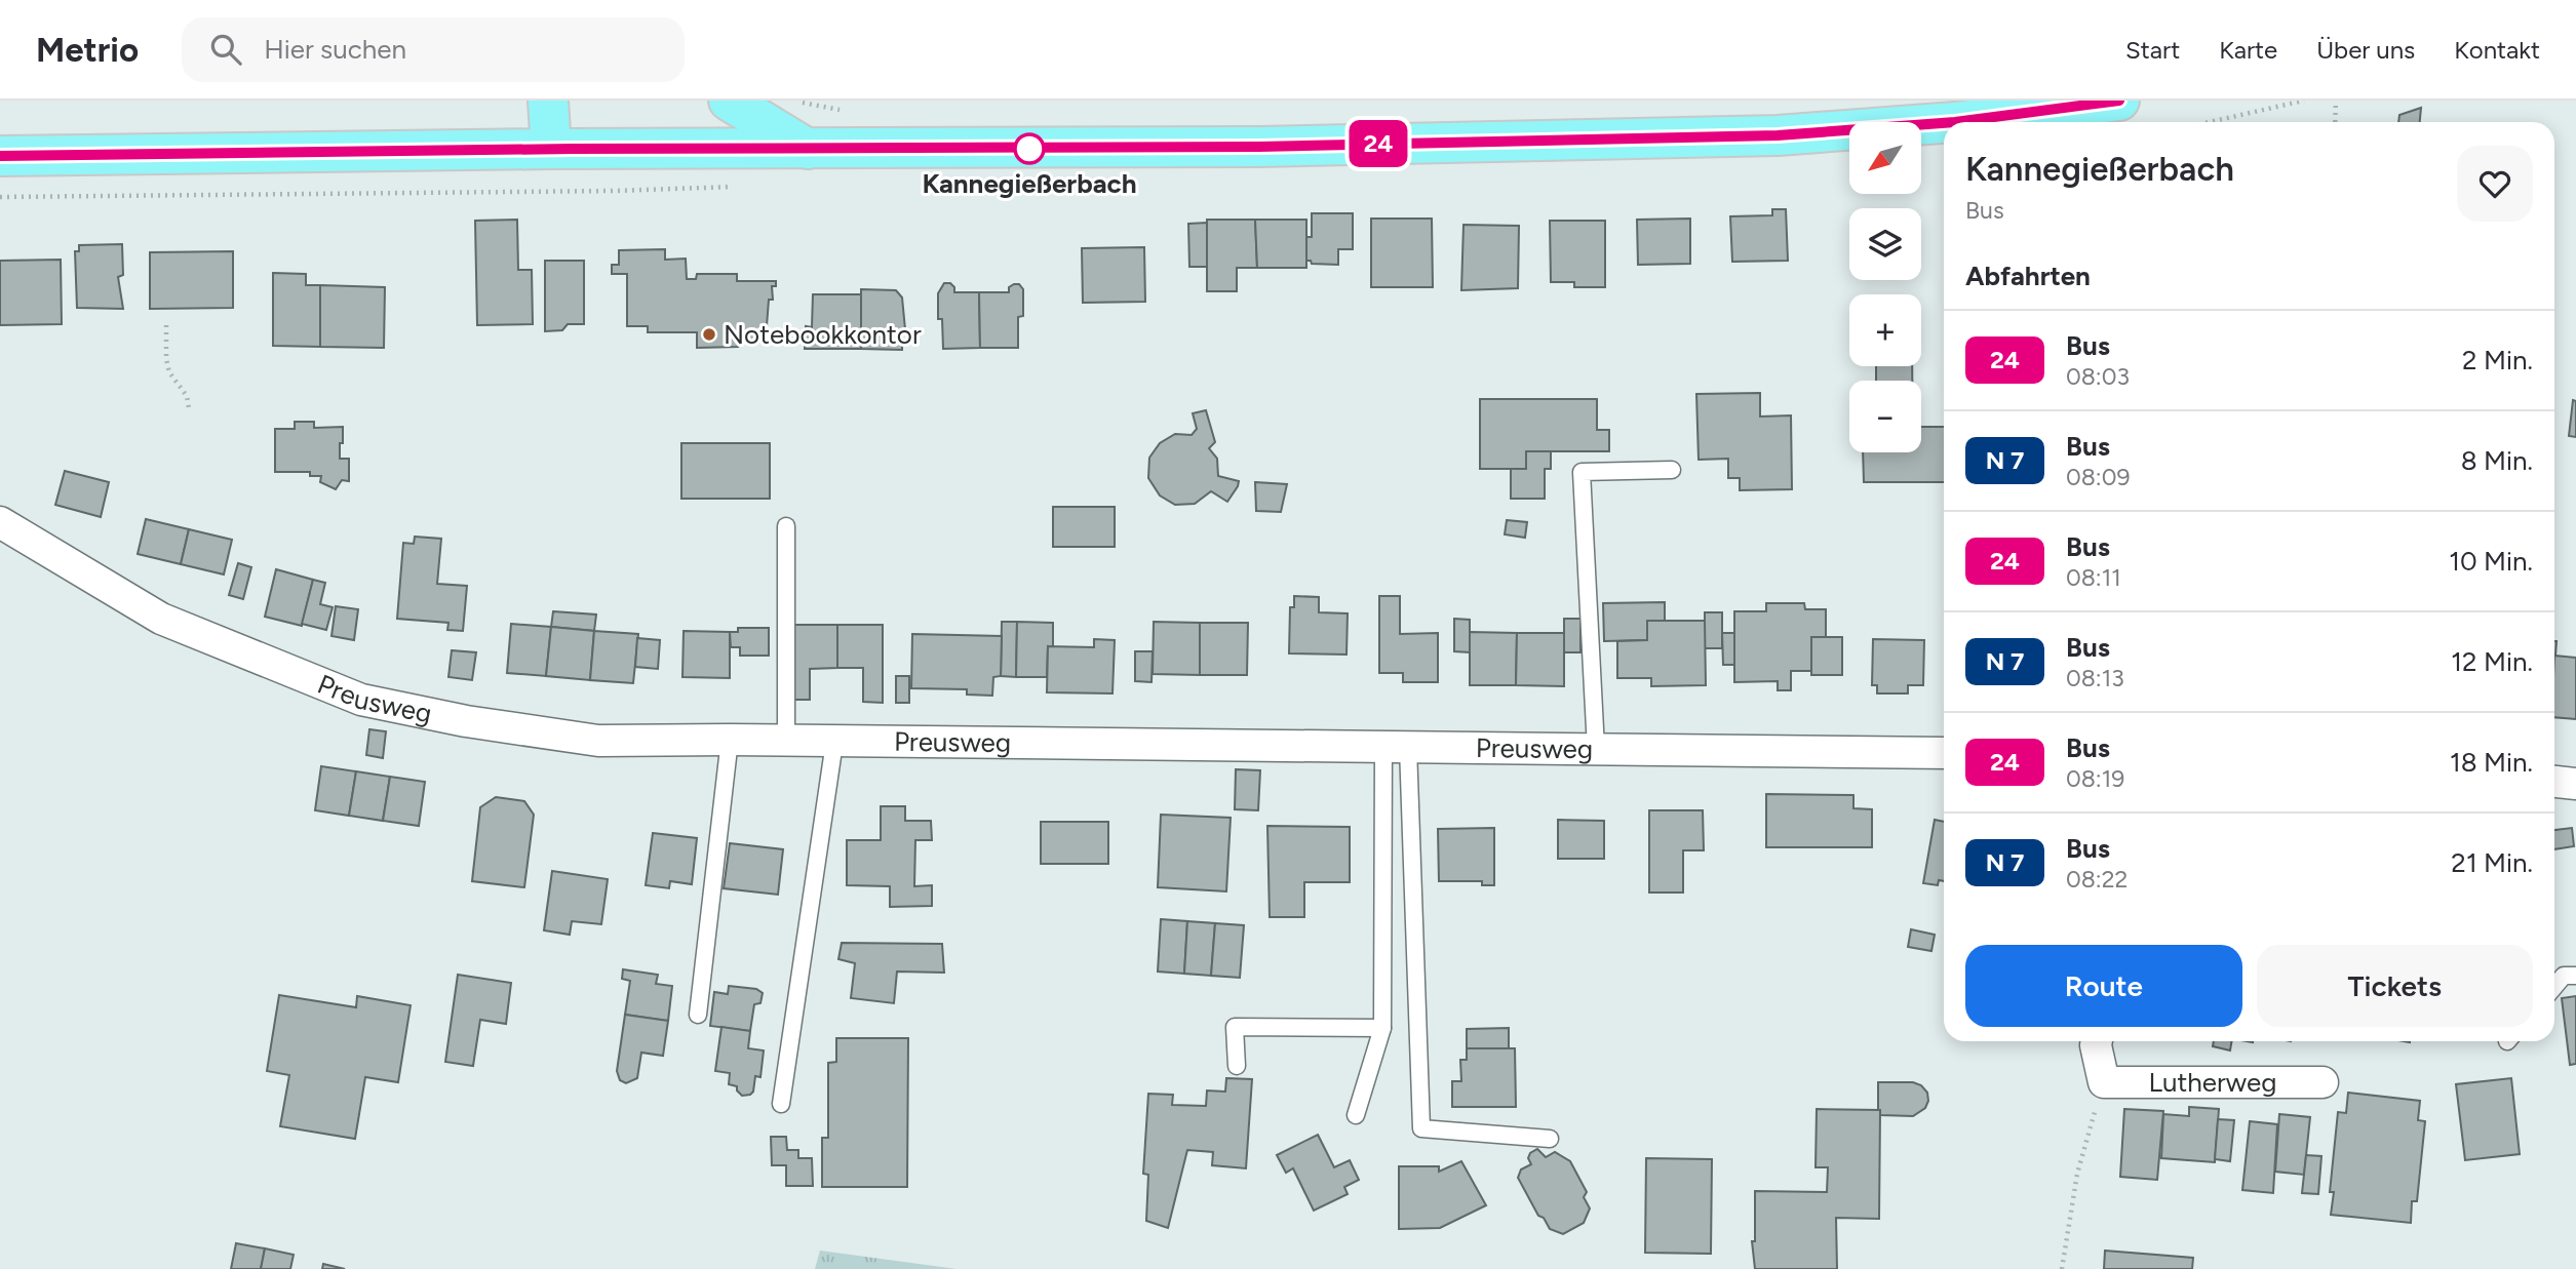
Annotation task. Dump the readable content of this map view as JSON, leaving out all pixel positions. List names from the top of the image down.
{
  "streets": {
    "street": ["Preusweg", "Lutherweg"]
  },
  "places": ["Kannegießerbach", "Notebookkontor"],
  "lines": ["bus line 24"],
  "north": "bottom left",
  "page": {
    "header": "Metrio",
    "search": "Hier suchen",
    "nav": [
      "Start",
      "Karte",
      "Über uns",
      "Kontakt"
    ],
    "on_map": "24",
    "map_buttons": ["+", "−"],
    "heading": [
      ["Kannegießerbach", "Bus"],
      "Abfahrten"
    ],
    "list": [
      {
        "mark": "24",
        "name": "Bus",
        "note": "08:03",
        "value": "2 Min."
      },
      {
        "mark": "N 7",
        "name": "Bus",
        "note": "08:09",
        "value": "8 Min."
      },
      {
        "mark": "24",
        "name": "Bus",
        "note": "08:11",
        "value": "10 Min."
      },
      {
        "mark": "N 7",
        "name": "Bus",
        "note": "08:13",
        "value": "12 Min."
      },
      {
        "mark": "24",
        "name": "Bus",
        "note": "08:19",
        "value": "18 Min."
      },
      {
        "mark": "N 7",
        "name": "Bus",
        "note": "08:22",
        "value": "21 Min."
      }
    ],
    "buttons": ["Route", "Tickets"]
  }
}
